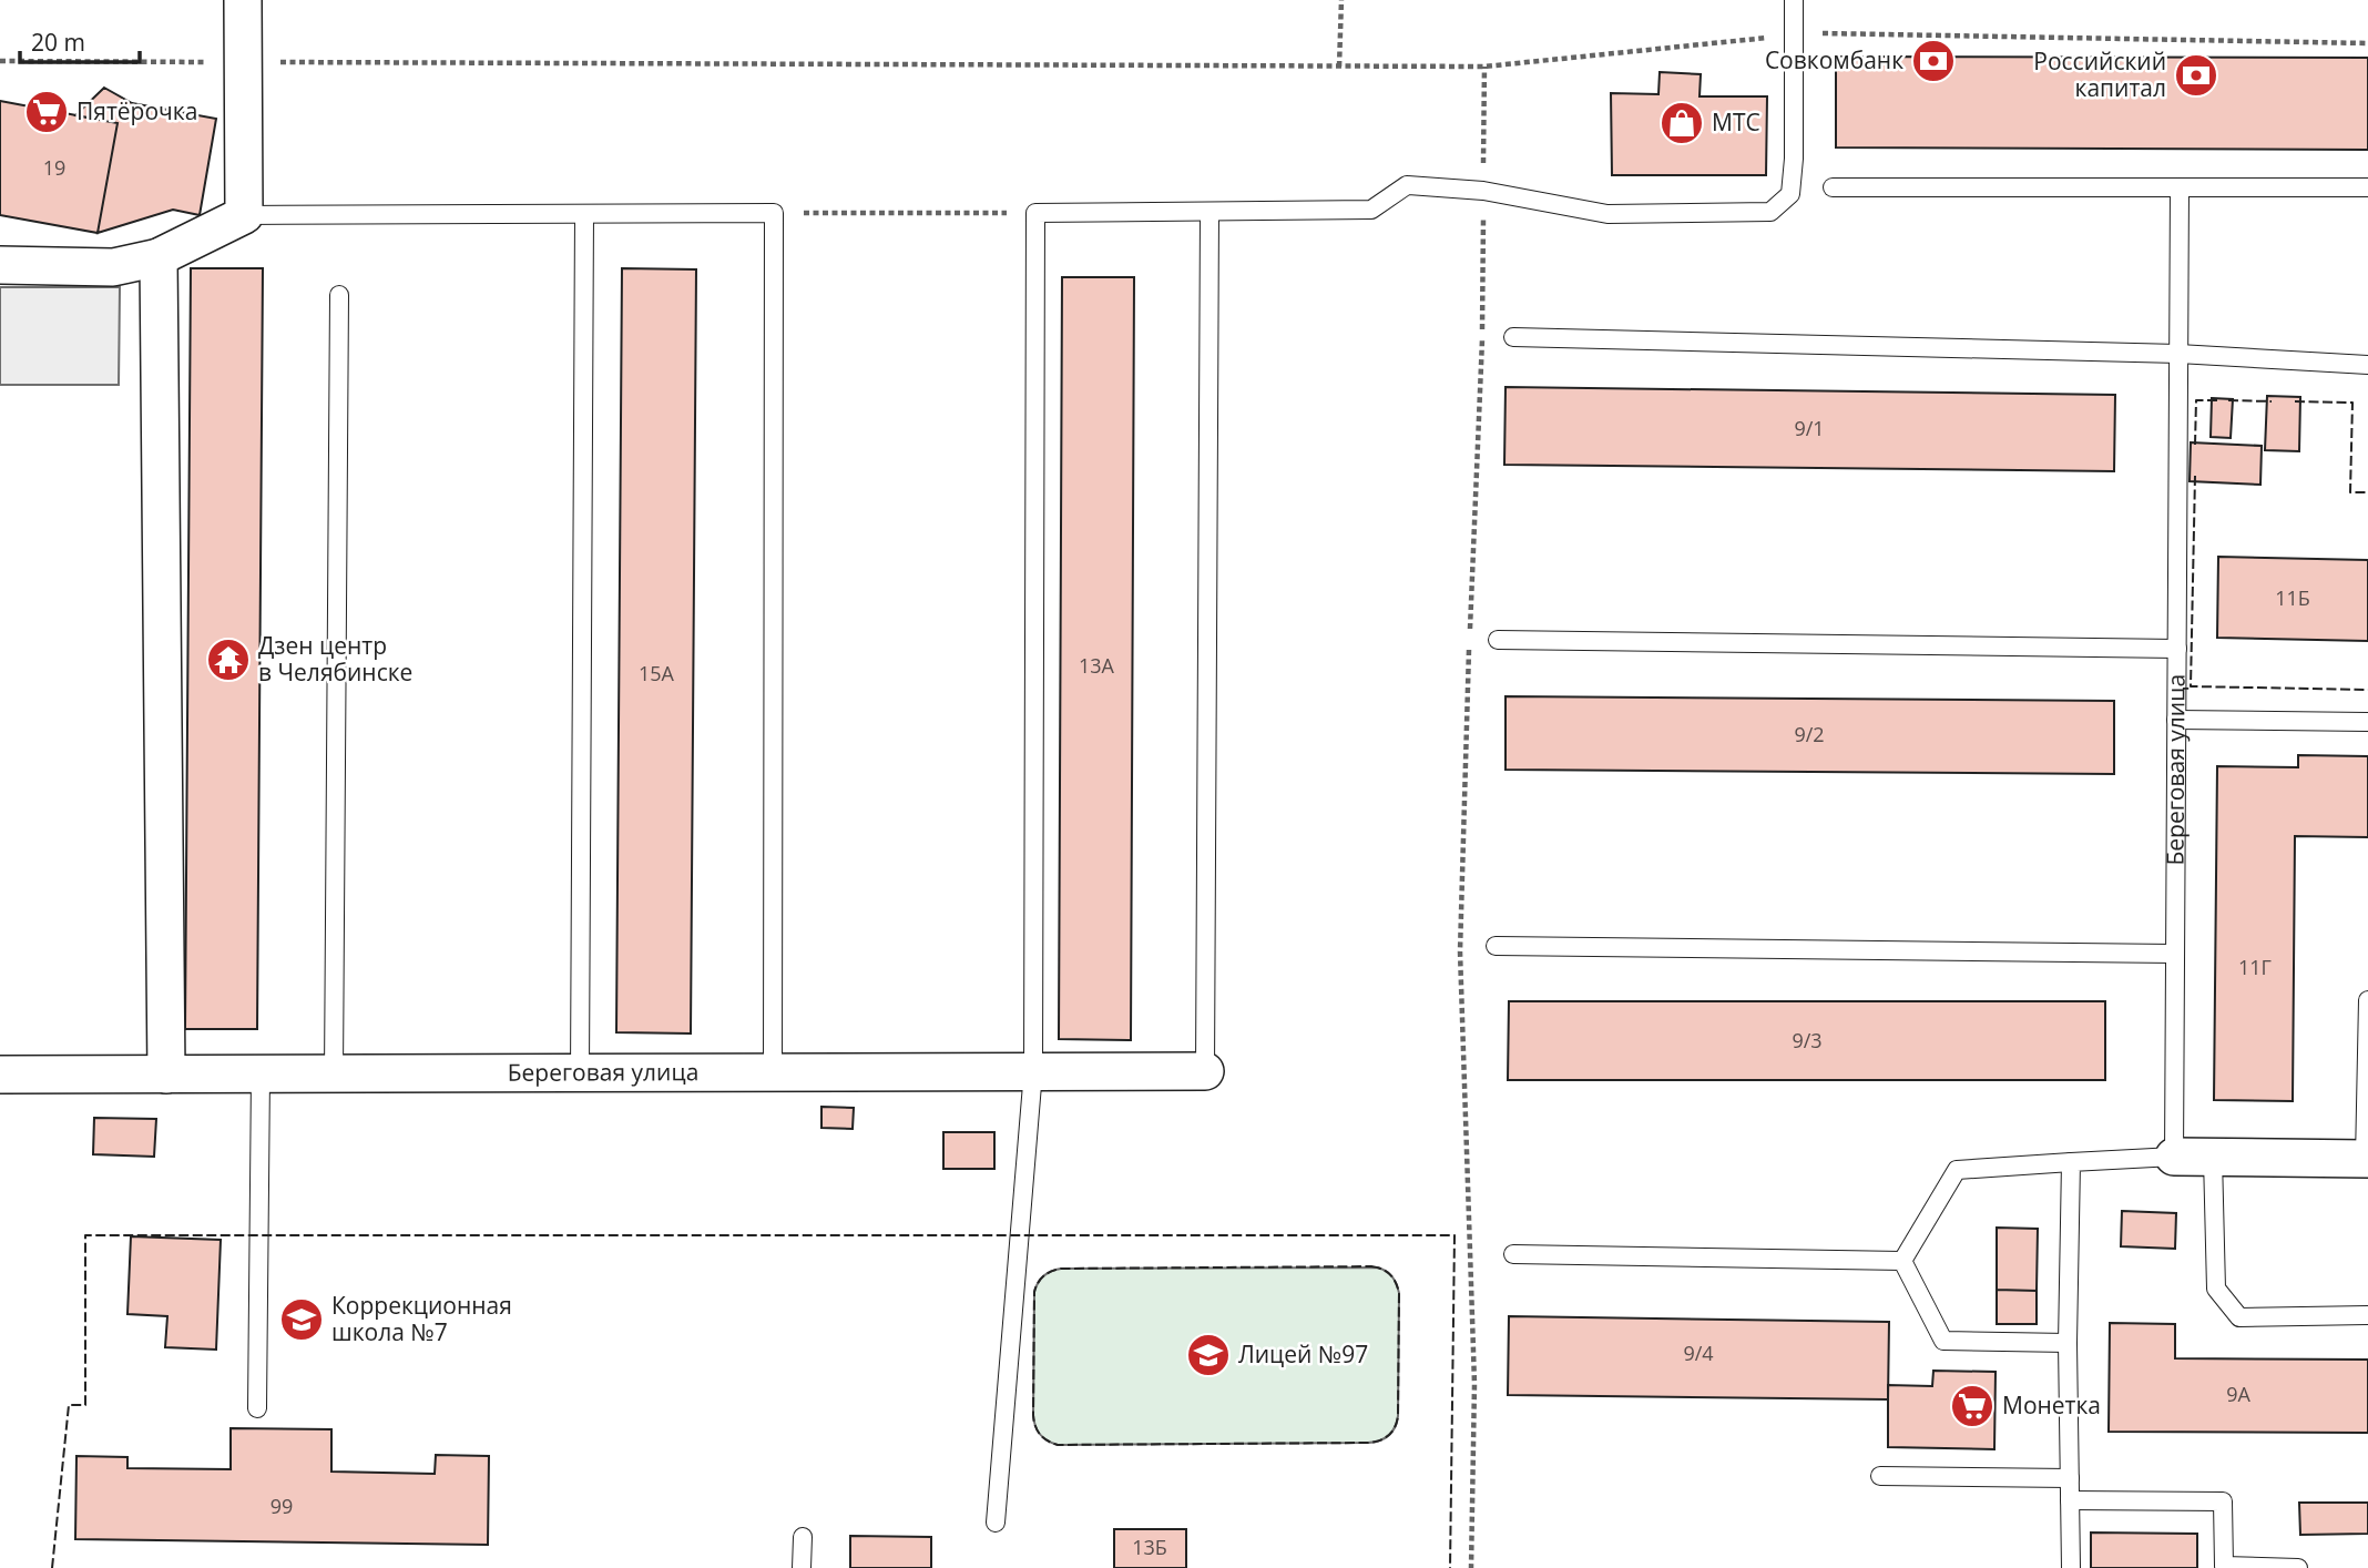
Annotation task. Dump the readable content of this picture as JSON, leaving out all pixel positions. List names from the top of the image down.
{
  "streets": {
    "street": ["Береговая улица"]
  },
  "places": {
    "bank": ["Совкомбанк", "Российский капитал"],
    "supermarket": ["Пятёрочка", "Монетка"],
    "shop": ["МТС"],
    "temple": ["Дзен центр в Челябинске"],
    "school or university": ["Коррекционная школа №7", "Лицей №97"]
  },
  "house_numbers": [
    "19",
    "9/1",
    "11Б",
    "13А",
    "15А",
    "9/2",
    "11Г",
    "9/3",
    "9/4",
    "9А",
    "99",
    "13Б"
  ],
  "scale_bar": "20 m"
}
